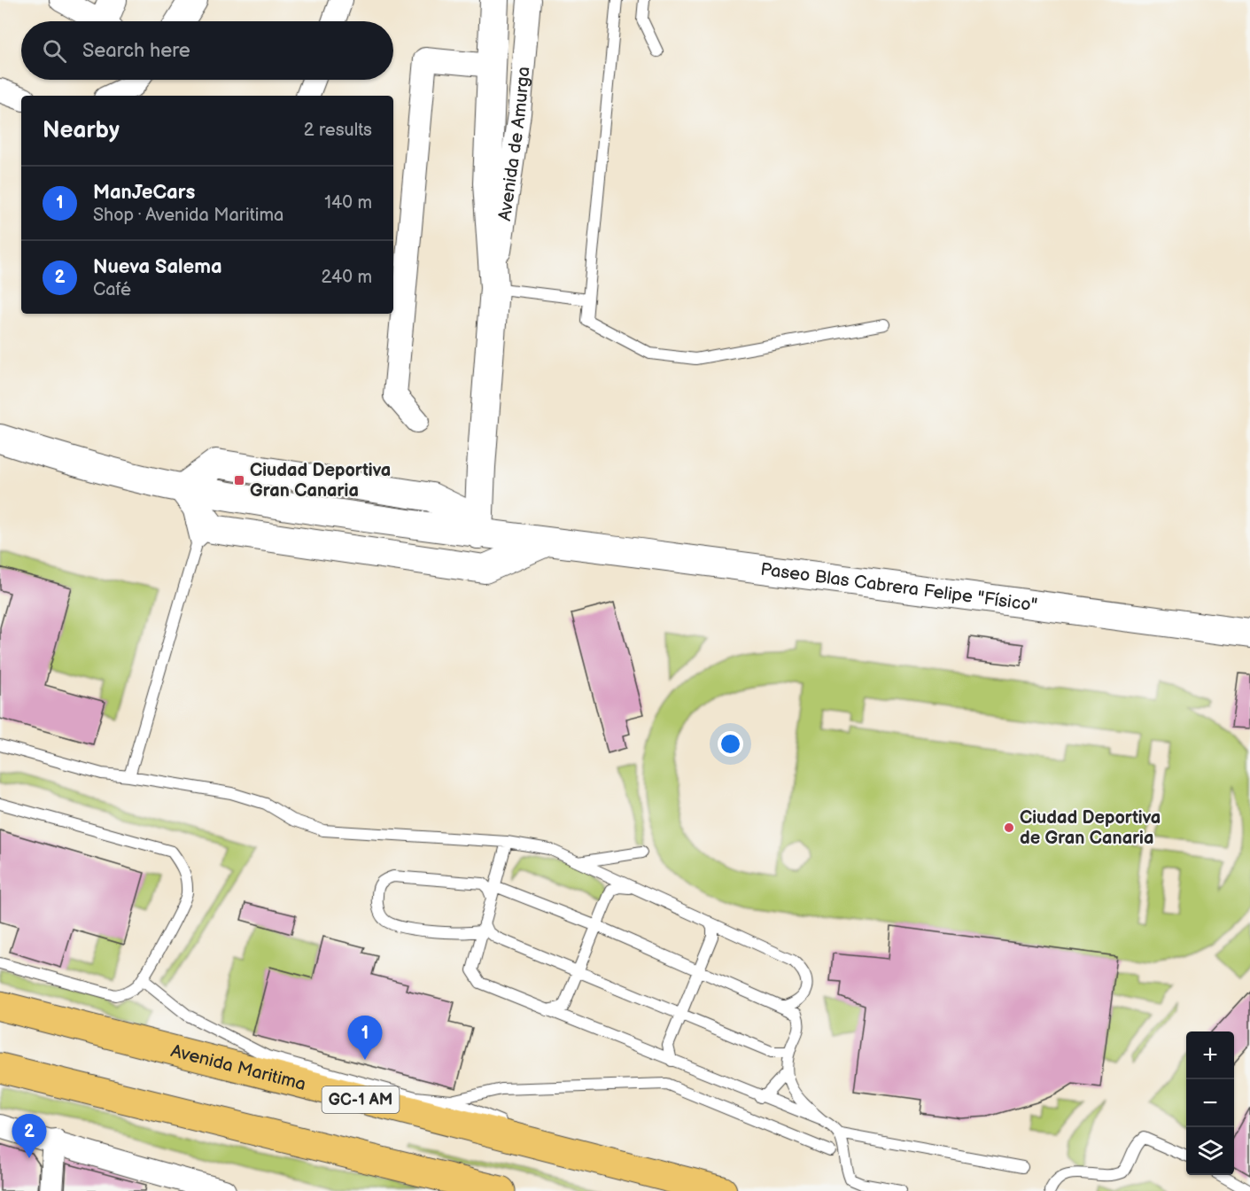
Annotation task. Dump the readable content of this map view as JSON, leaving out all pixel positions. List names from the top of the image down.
{
  "streets": {
    "highway": ["Avenida Maritima", "GC-1 AM"],
    "street": ["Avenida de Amurga", "Paseo Blas Cabrera Felipe \"Físico\""]
  },
  "crossings": [
    ["Avenida de Amurga", "Paseo Blas Cabrera Felipe \"Físico\""]
  ],
  "places": {
    "transit": ["Ciudad Deportiva Gran Canaria"],
    "other": ["Ciudad Deportiva de Gran Canaria"]
  },
  "page": {
    "search": "Search here",
    "heading": ["Nearby", "2 results"],
    "list": [
      {
        "mark": "1",
        "name": "ManJeCars",
        "note": "Shop · Avenida Maritima",
        "value": "140 m"
      },
      {
        "mark": "2",
        "name": "Nueva Salema",
        "note": "Café",
        "value": "240 m"
      }
    ],
    "pins": ["1", "2"],
    "map_buttons": ["+", "−"]
  }
}
